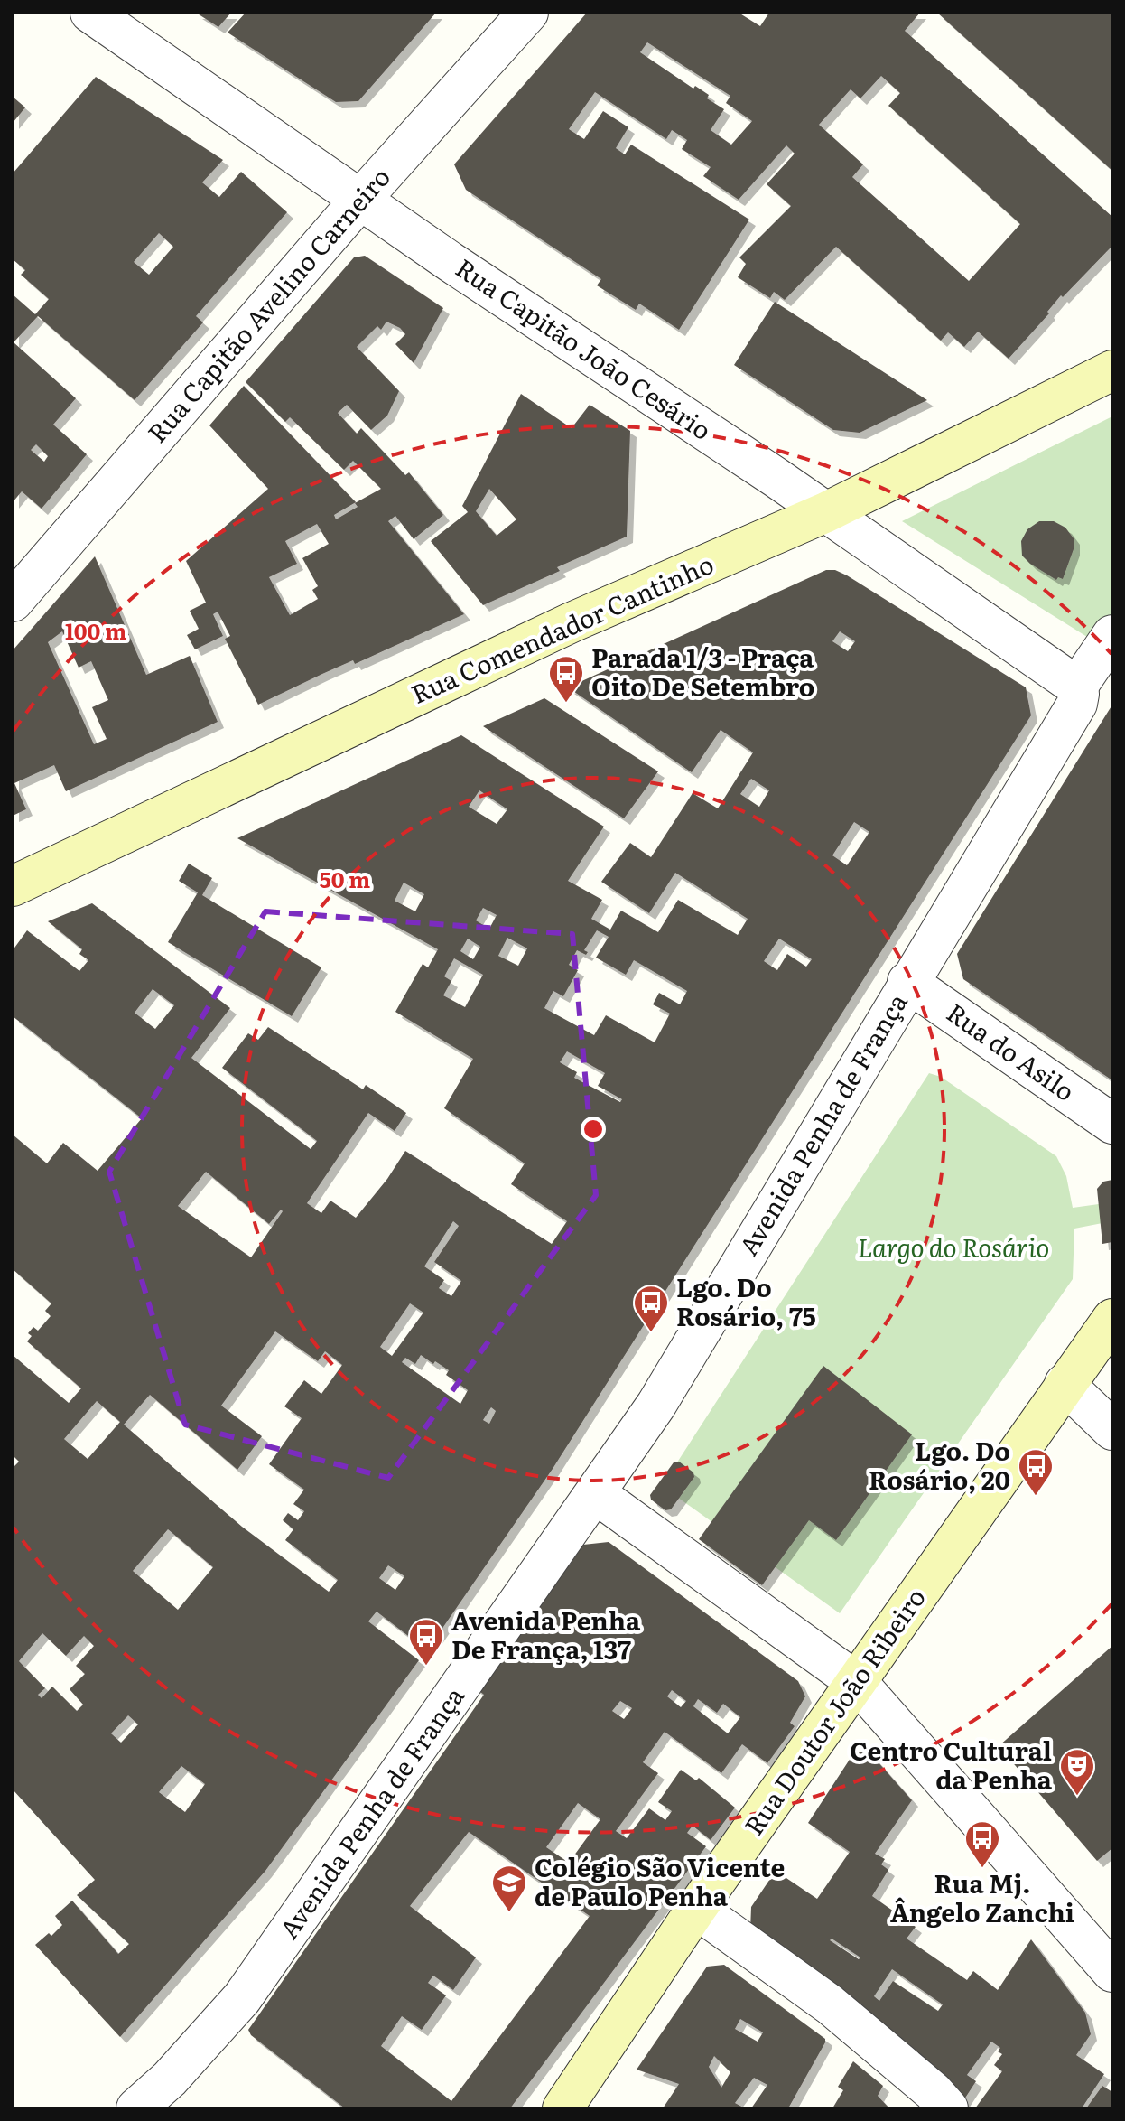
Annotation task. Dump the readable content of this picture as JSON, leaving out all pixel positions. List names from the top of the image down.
{
  "streets": {
    "main road": ["Rua Comendador Cantinho", "Rua Doutor João Ribeiro"],
    "street": [
      "Rua Capitão Avelino Carneiro",
      "Rua Capitão João Cesário",
      "Rua do Asilo",
      "Avenida Penha de França"
    ]
  },
  "crossings": [
    ["Rua Capitão Avelino Carneiro", "Rua Capitão João Cesário"],
    ["Rua Capitão João Cesário", "Rua Comendador Cantinho"],
    ["Rua Capitão João Cesário", "Avenida Penha de França"],
    ["Rua do Asilo", "Avenida Penha de França"]
  ],
  "parks": ["Largo do Rosário"],
  "places": {
    "bus stop": [
      "Parada 1/3 - Praça Oito De Setembro",
      "Lgo. Do Rosário, 75",
      "Lgo. Do Rosário, 20",
      "Avenida Penha De França, 137",
      "Rua Mj. Ângelo Zanchi"
    ],
    "theatre": ["Centro Cultural da Penha"],
    "school or university": ["Colégio São Vicente de Paulo Penha"]
  },
  "rings": ["100 m", "50 m"]
}
